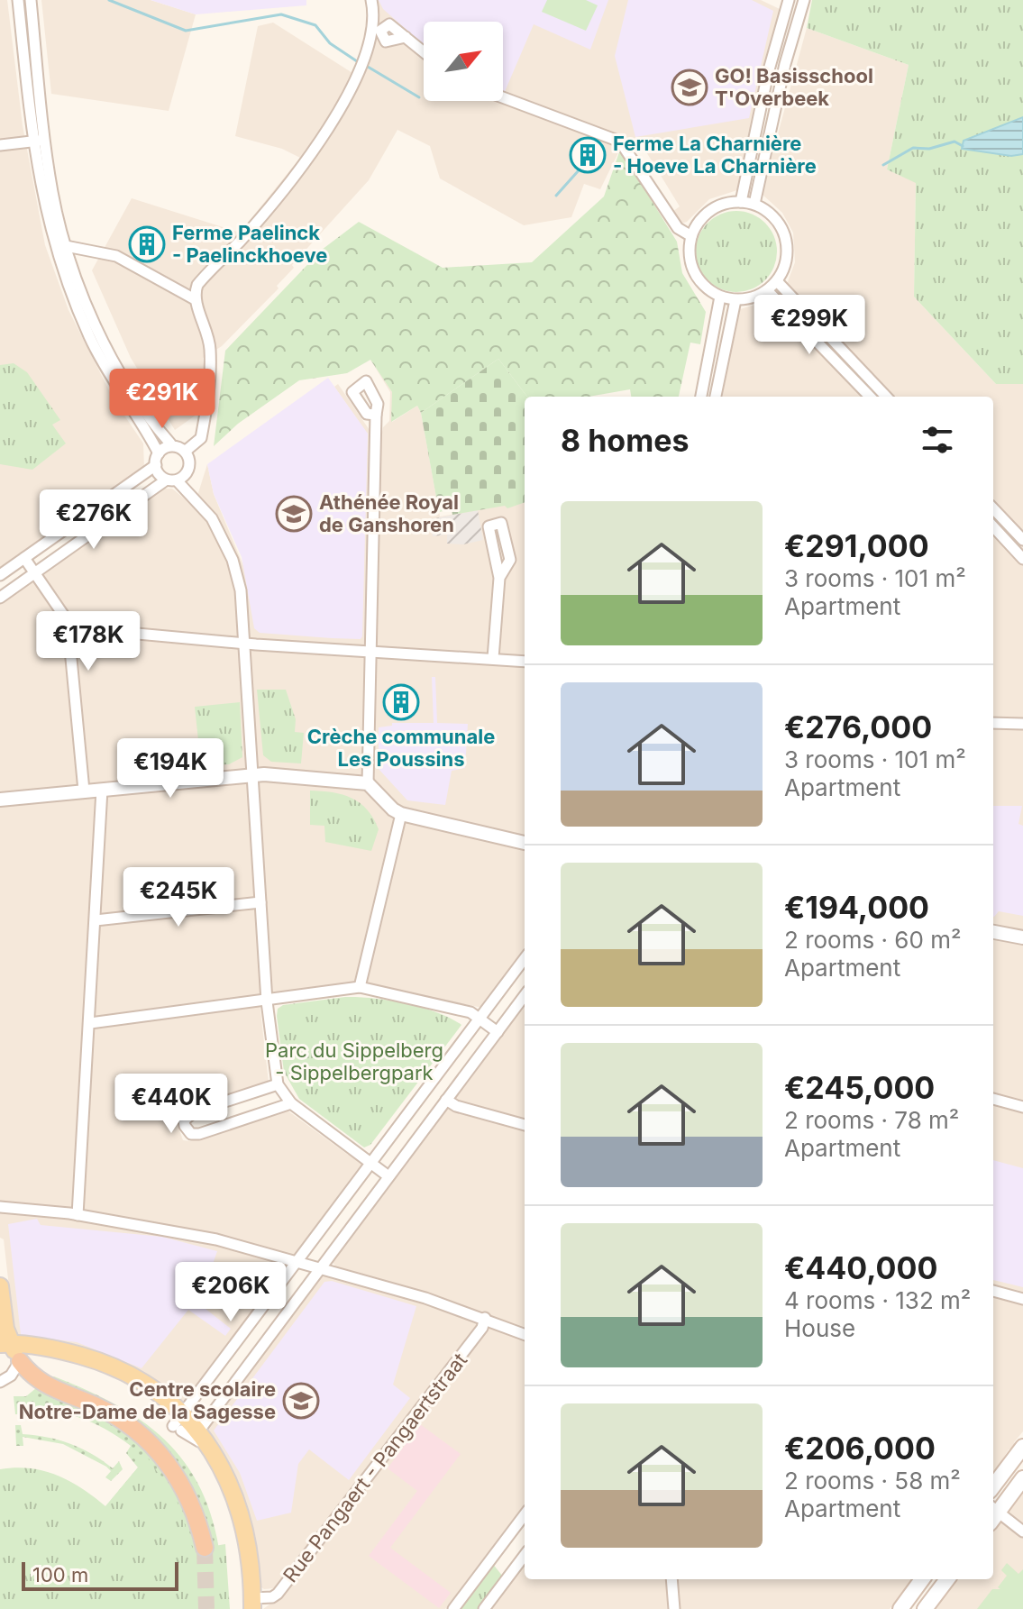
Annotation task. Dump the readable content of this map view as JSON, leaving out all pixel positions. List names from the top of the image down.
{
  "streets": {
    "street": ["Rue Pangaert - Pangaertstraat"]
  },
  "parks": ["Parc du Sippelberg - Sippelbergpark"],
  "places": {
    "school or university": ["GO! Basisschool T'Overbeek", "Athénée Royal de Ganshoren", "Centre scolaire Notre-Dame de la Sagesse"],
    "building": ["Ferme La Charnière - Hoeve La Charnière", "Ferme Paelinck - Paelinckhoeve", "Crèche communale Les Poussins"]
  },
  "scale_bar": "100 m",
  "north": "top right",
  "page": {
    "price": [
      "€299K",
      "€291K",
      "€276K",
      "€178K",
      "€194K",
      "€245K",
      "€440K",
      "€206K"
    ],
    "heading": "8 homes",
    "list": [
      {
        "name": "€291,000",
        "note": "3 rooms · 101 m² · Apartment"
      },
      {
        "name": "€276,000",
        "note": "3 rooms · 101 m² · Apartment"
      },
      {
        "name": "€194,000",
        "note": "2 rooms · 60 m² · Apartment"
      },
      {
        "name": "€245,000",
        "note": "2 rooms · 78 m² · Apartment"
      },
      {
        "name": "€440,000",
        "note": "4 rooms · 132 m² · House"
      },
      {
        "name": "€206,000",
        "note": "2 rooms · 58 m² · Apartment"
      }
    ],
    "scale": "100 m"
  }
}
